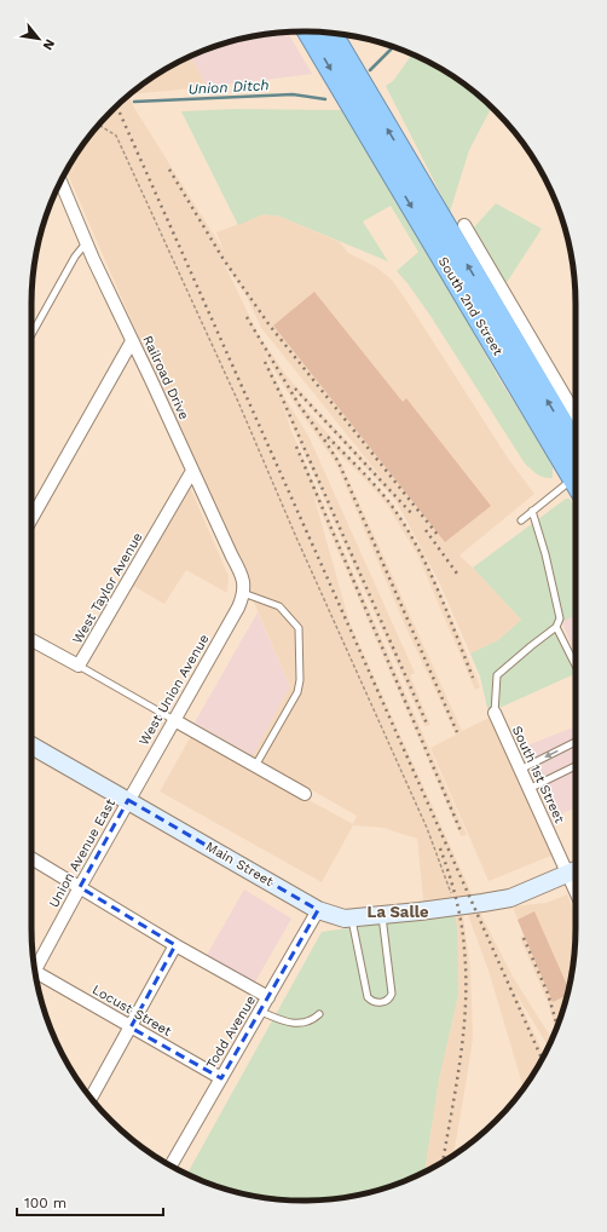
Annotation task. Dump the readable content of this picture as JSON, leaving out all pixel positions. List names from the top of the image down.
{
  "streets": {
    "highway": ["South 2nd Street"],
    "street": [
      "Railroad Drive",
      "West Taylor Avenue",
      "West Union Avenue",
      "South 1st Street",
      "Union Avenue East",
      "Main Street",
      "Locust Street",
      "Todd Avenue"
    ]
  },
  "crossings": [
    ["Railroad Drive", "West Taylor Avenue"],
    ["Railroad Drive", "West Union Avenue"],
    ["West Union Avenue", "Union Avenue East"],
    ["West Union Avenue", "Main Street"],
    ["South 1st Street", "Main Street"],
    ["Union Avenue East", "Main Street"],
    ["Main Street", "Todd Avenue"],
    ["Locust Street", "Todd Avenue"]
  ],
  "districts": ["La Salle"],
  "water": ["Union Ditch"],
  "scale_bar": "100 m",
  "north": "bottom right"
}
